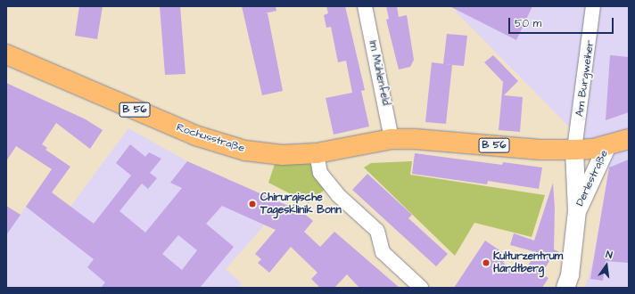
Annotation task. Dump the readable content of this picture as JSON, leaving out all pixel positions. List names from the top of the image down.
{
  "streets": {
    "main road": ["B 56", "Rochusstraße"],
    "street": ["Im Mühlenfeld", "Am Burgweiher", "Derlestraße"]
  },
  "crossings": [
    ["Im Mühlenfeld", "B 56"],
    ["Am Burgweiher", "B 56"],
    ["Am Burgweiher", "Derlestraße"],
    ["B 56", "Rochusstraße"],
    ["B 56", "Derlestraße"]
  ],
  "places": ["Chirurgische Tagesklinik Bonn", "Kulturzentrum Hardtberg"],
  "scale_bar": "50 m",
  "north": "top"
}
